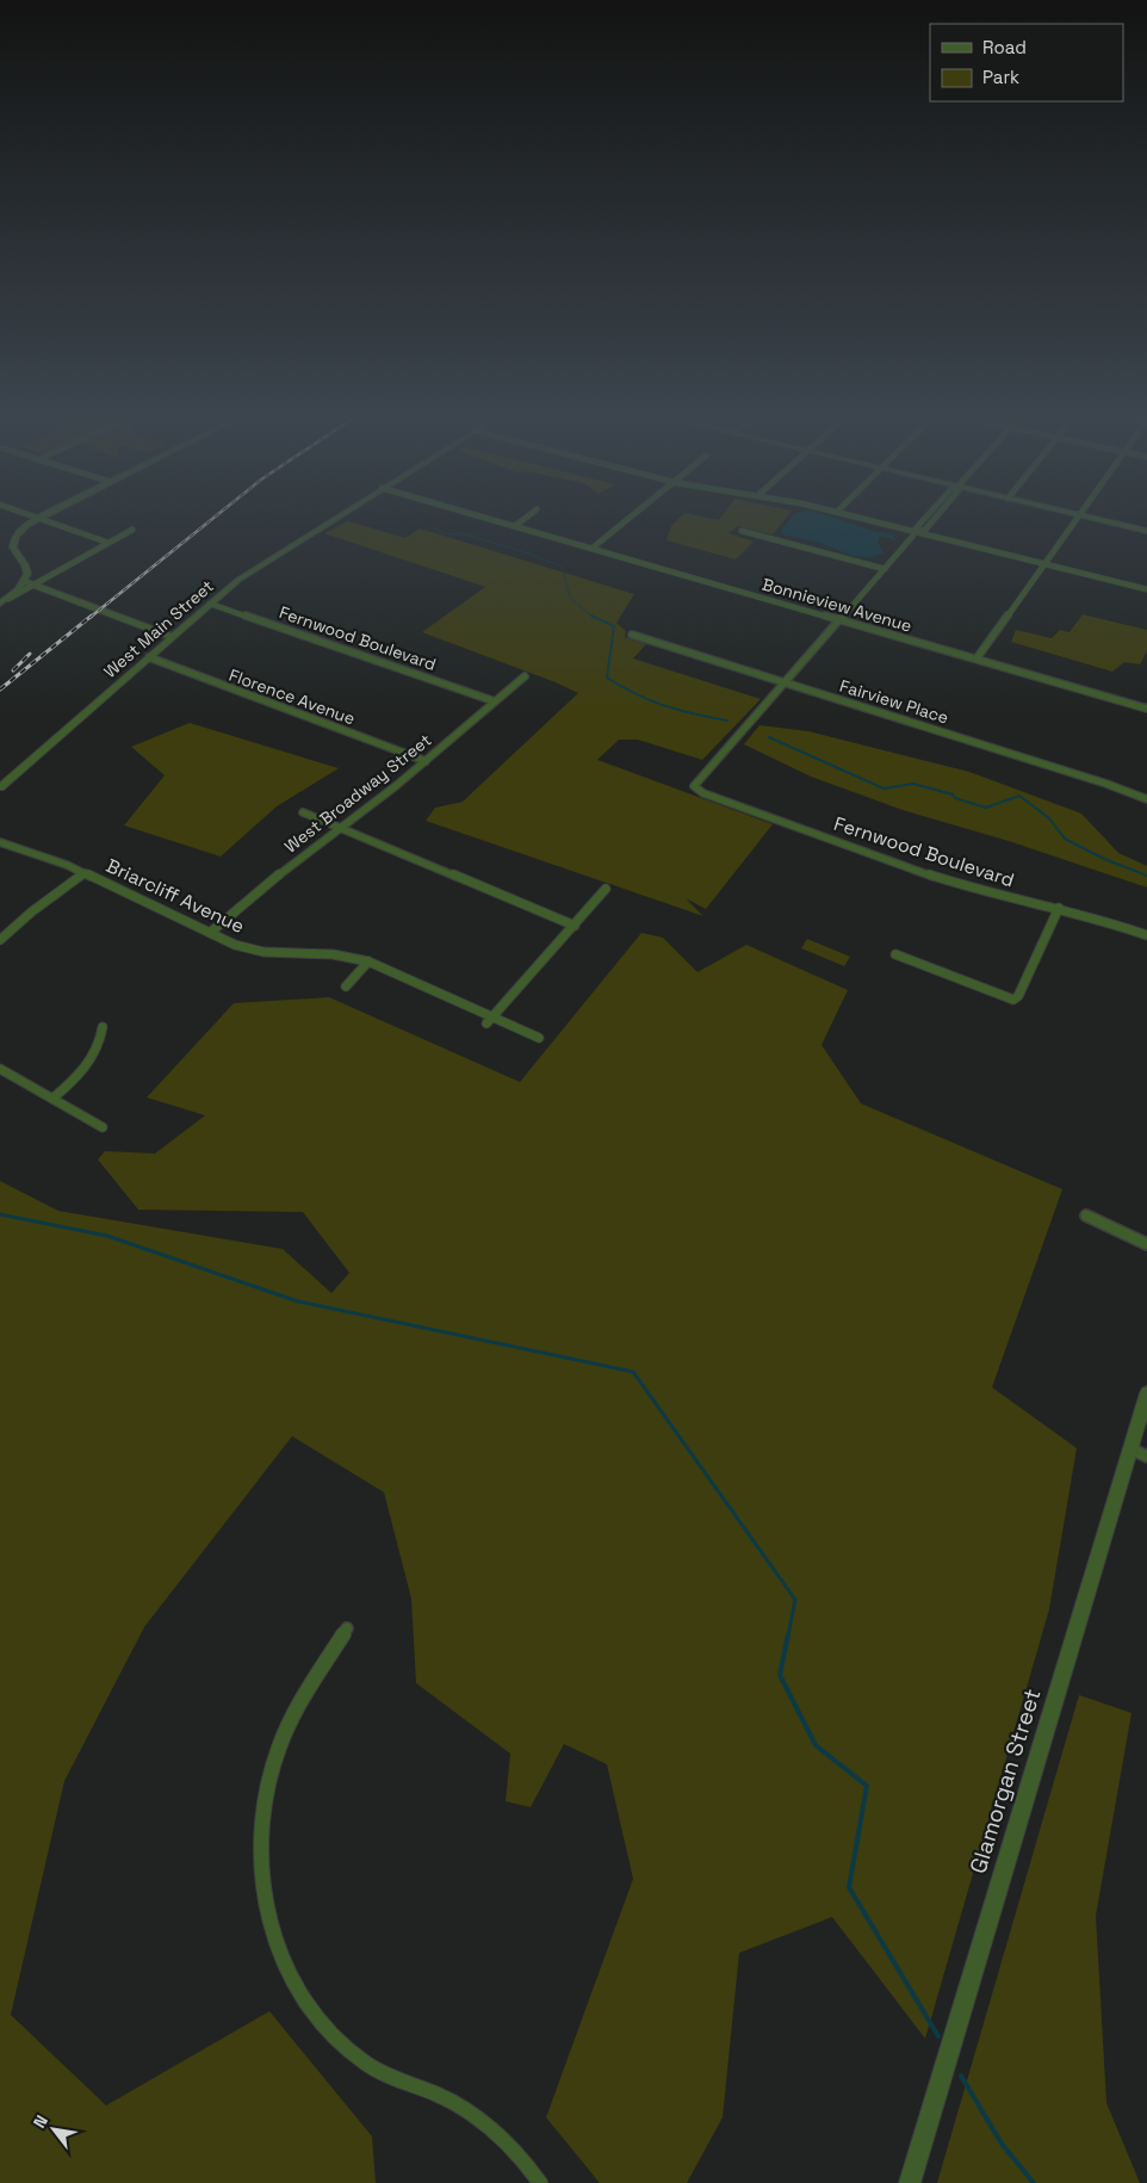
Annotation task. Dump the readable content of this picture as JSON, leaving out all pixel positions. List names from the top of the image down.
{
  "streets": {
    "street": [
      "Bonnieview Avenue",
      "West Main Street",
      "Fernwood Boulevard",
      "Florence Avenue",
      "Fairview Place",
      "West Broadway Street",
      "Briarcliff Avenue",
      "Glamorgan Street"
    ]
  },
  "crossings": [
    ["West Main Street", "Fernwood Boulevard"],
    ["West Main Street", "Florence Avenue"],
    ["Fernwood Boulevard", "Fairview Place"],
    ["Fernwood Boulevard", "West Broadway Street"],
    ["Florence Avenue", "West Broadway Street"],
    ["West Broadway Street", "Briarcliff Avenue"]
  ],
  "legend": ["Road", "Park"],
  "north": "top left"
}
